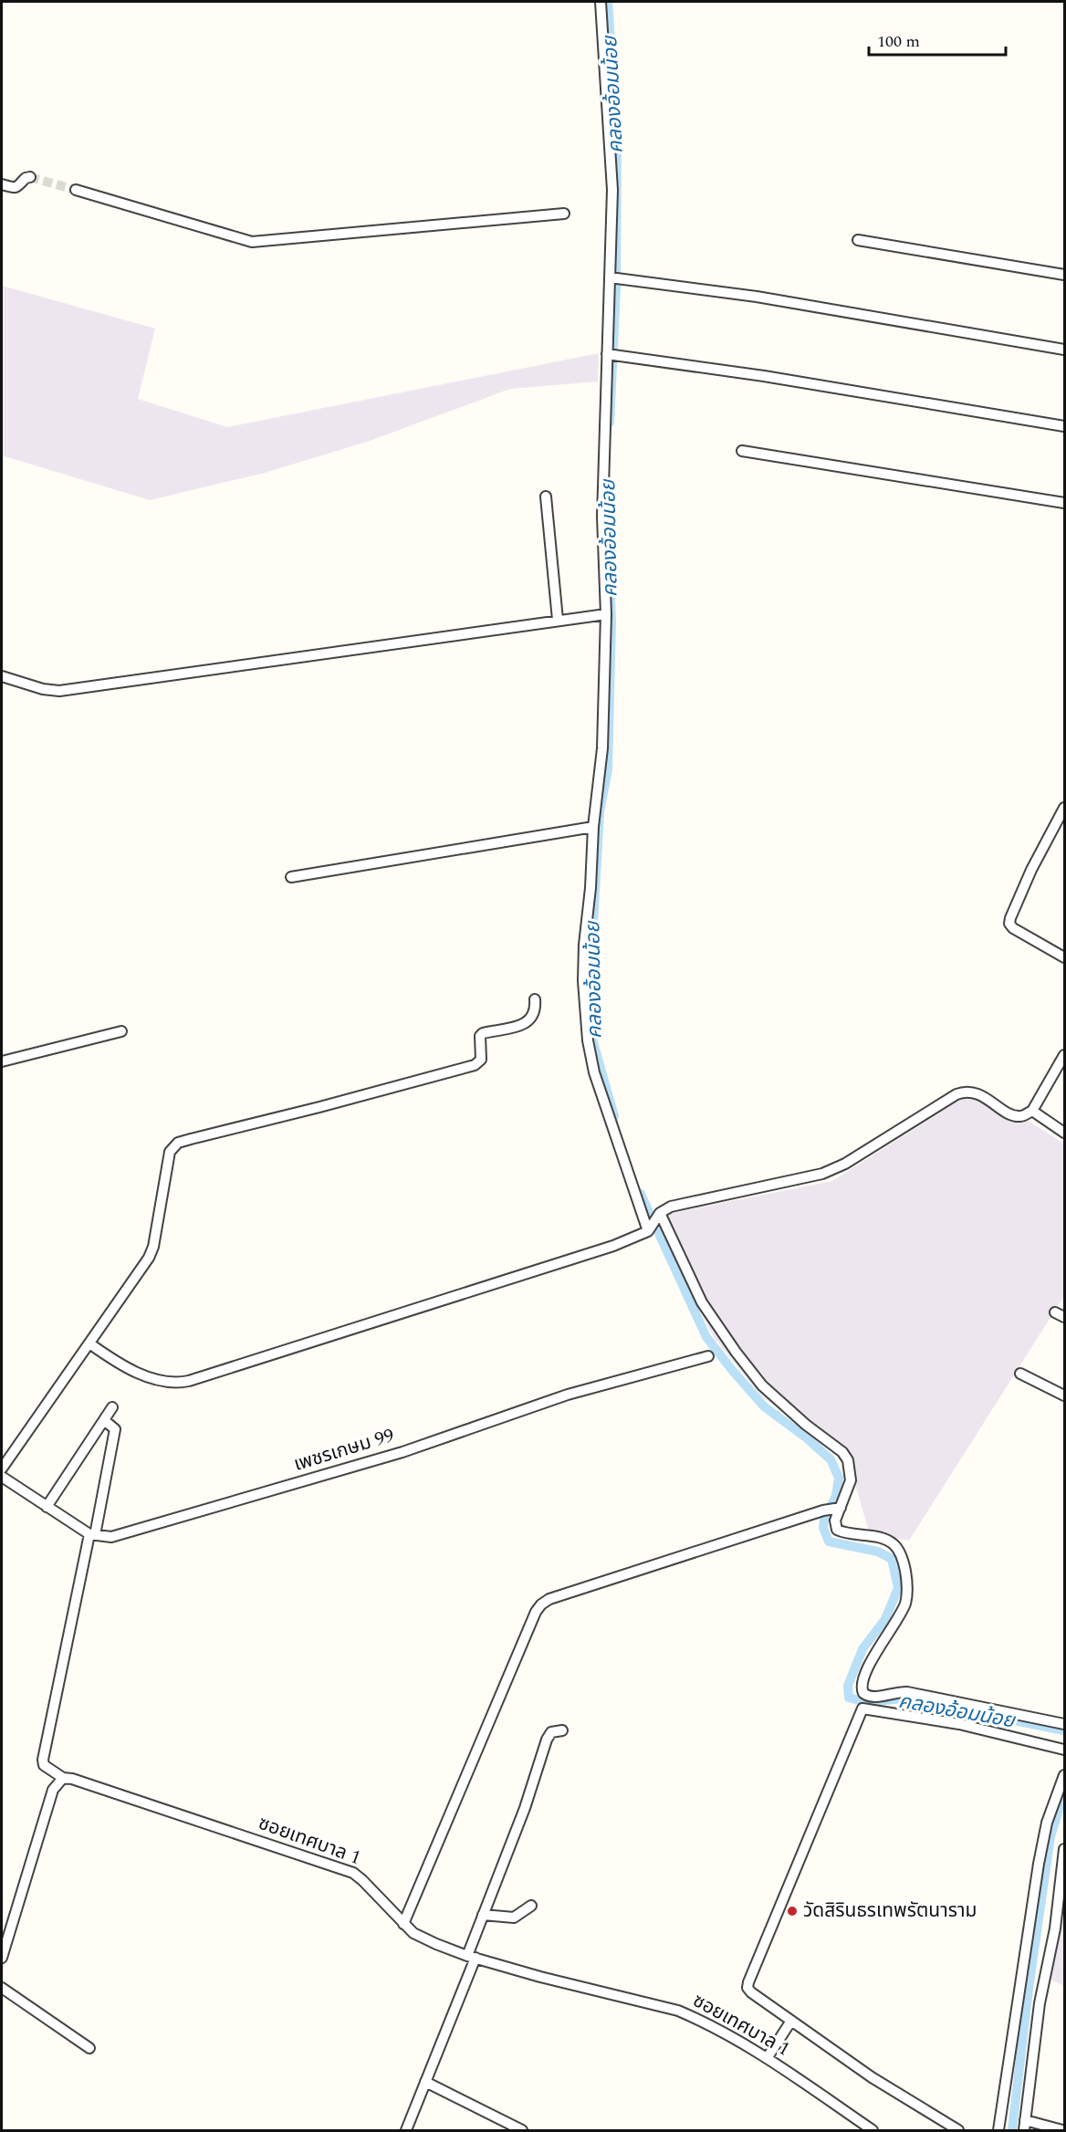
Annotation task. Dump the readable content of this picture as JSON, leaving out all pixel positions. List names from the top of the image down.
{
  "streets": {
    "street": ["เพชรเกษม 99", "ซอยเทศบาล 1"]
  },
  "water": ["คลองอ้อมน้อย"],
  "places": ["วัดสิรินธรเทพรัตนาราม"],
  "scale_bar": "100 m"
}
